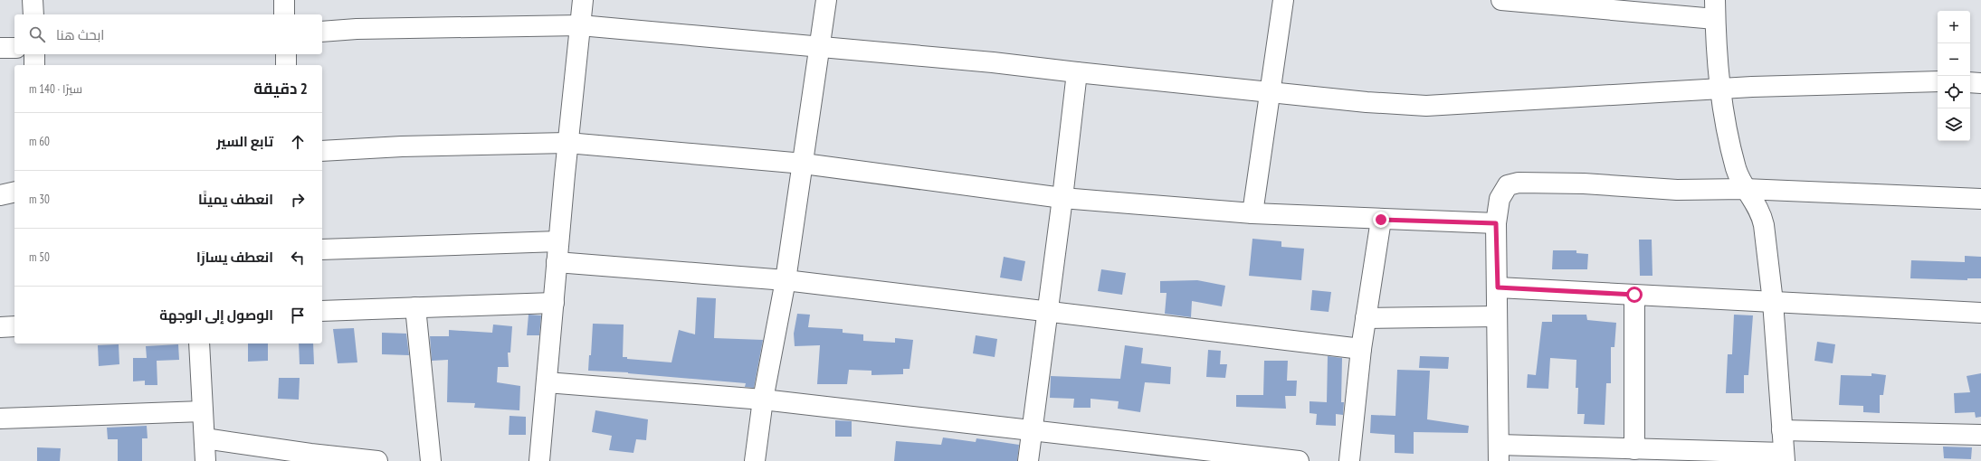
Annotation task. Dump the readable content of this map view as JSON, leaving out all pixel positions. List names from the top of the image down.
{
  "page": {
    "map_buttons": ["+", "−"],
    "search": "ابحث هنا",
    "heading": ["2 دقيقة", "سيرًا · 140 m"],
    "list": [
      ["تابع السير", "60 m"],
      ["انعطف يمينًا", "30 m"],
      ["انعطف يسارًا", "50 m"],
      "الوصول إلى الوجهة"
    ]
  }
}
